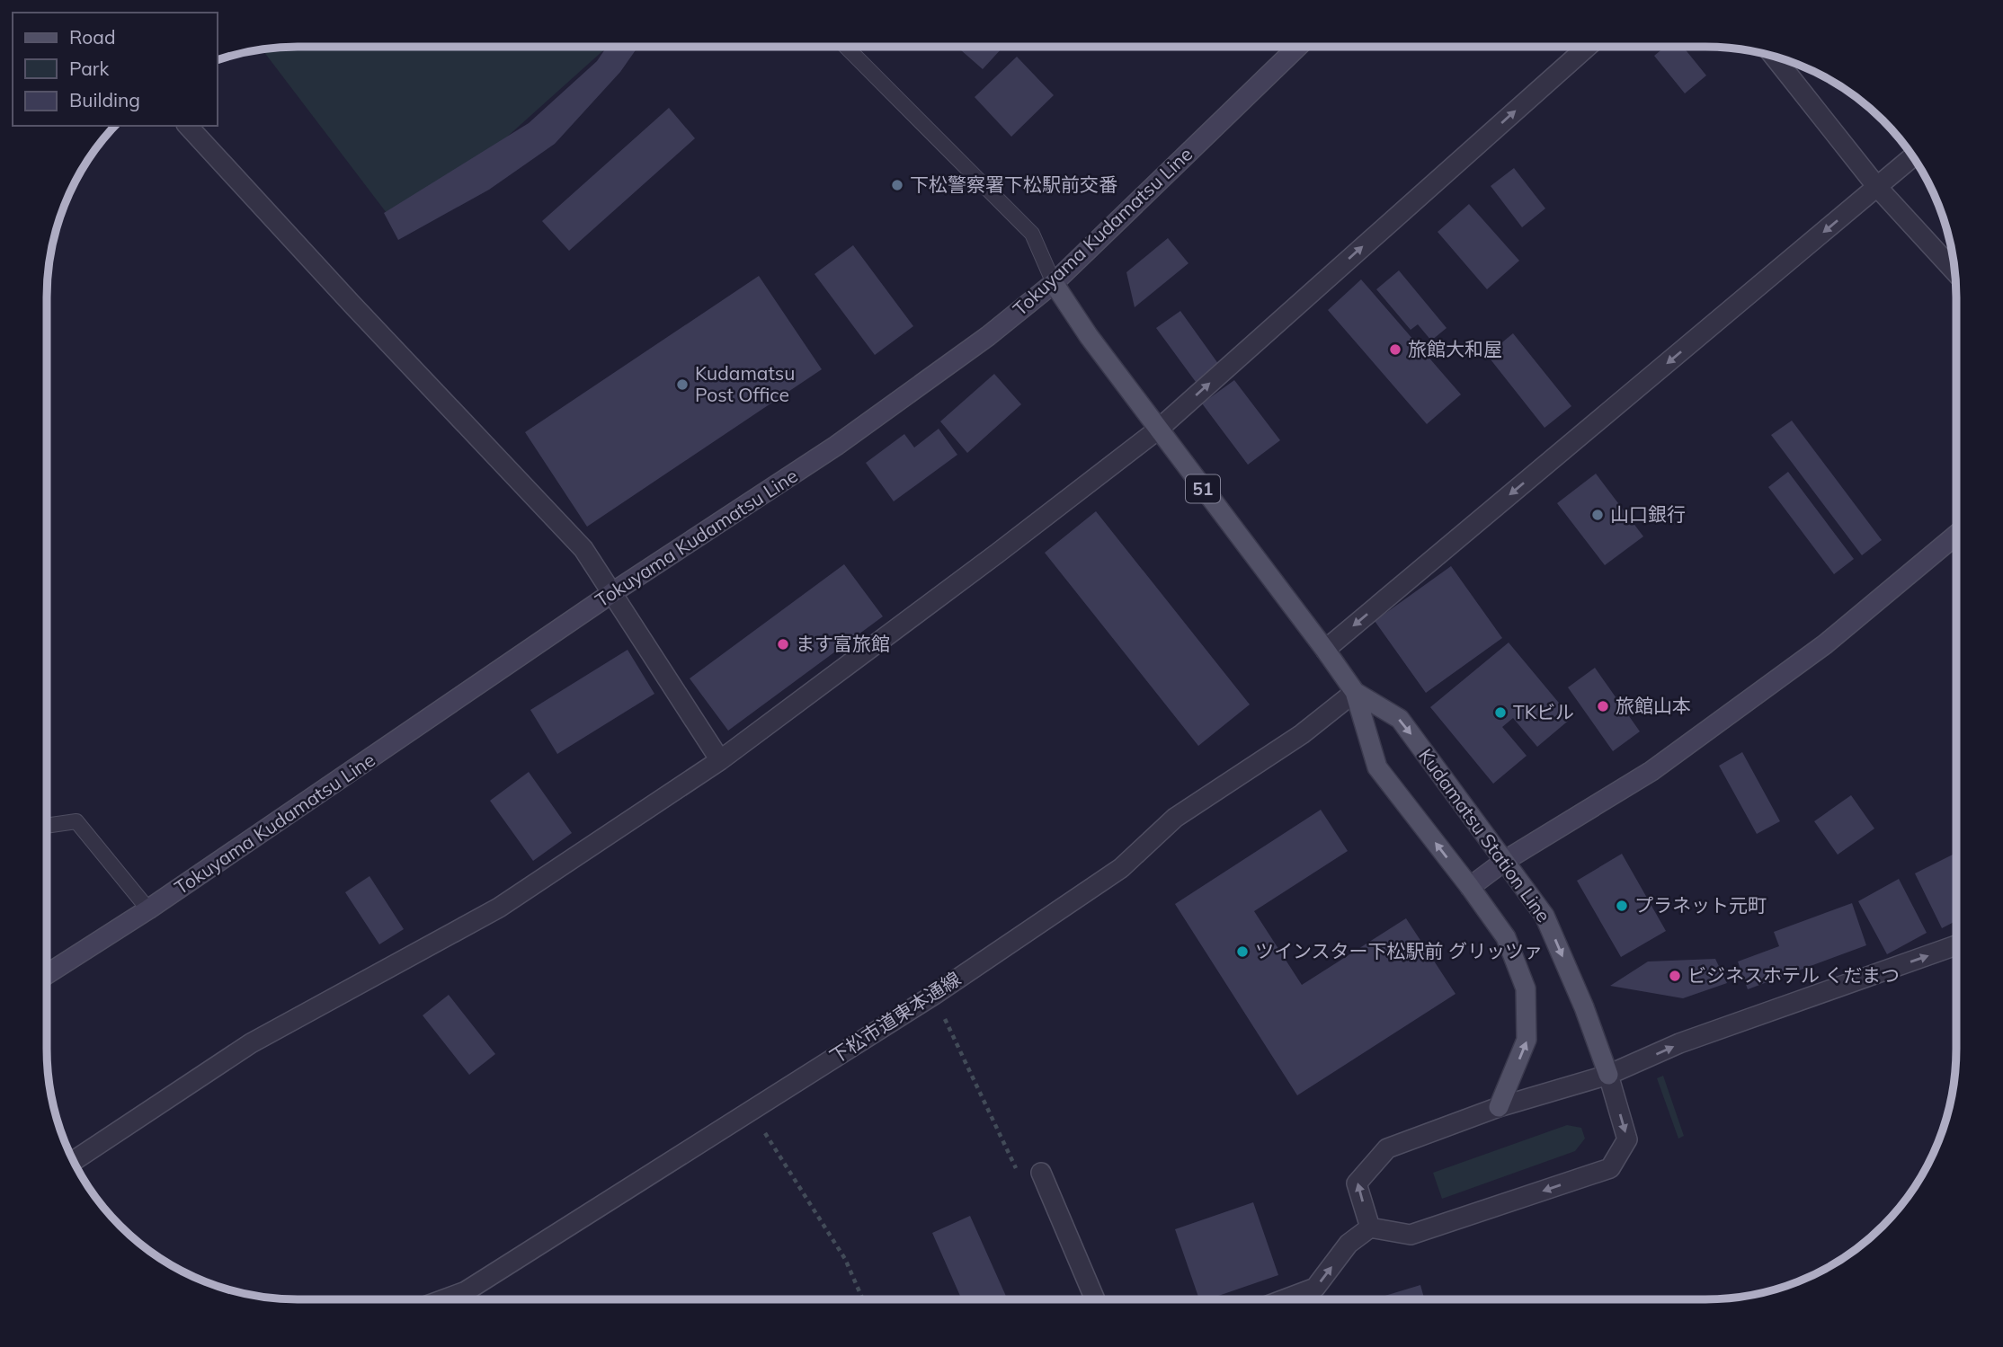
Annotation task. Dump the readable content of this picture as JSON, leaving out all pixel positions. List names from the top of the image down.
{
  "streets": {
    "main road": ["Tokuyama Kudamatsu Line", "51", "Kudamatsu Station Line"],
    "street": ["下松市道東本通線"]
  },
  "crossings": [
    ["Tokuyama Kudamatsu Line", "Kudamatsu Station Line"],
    ["Kudamatsu Station Line", "下松市道東本通線"]
  ],
  "places": [
    "下松警察署下松駅前交番",
    "旅館大和屋",
    "Kudamatsu Post Office",
    "山口銀行",
    "ます富旅館",
    "旅館山本",
    "TKビル",
    "プラネット元町",
    "ツインスター下松駅前 グリッツァ",
    "ビジネスホテル くだまつ"
  ],
  "legend": ["Road", "Park", "Building"]
}
